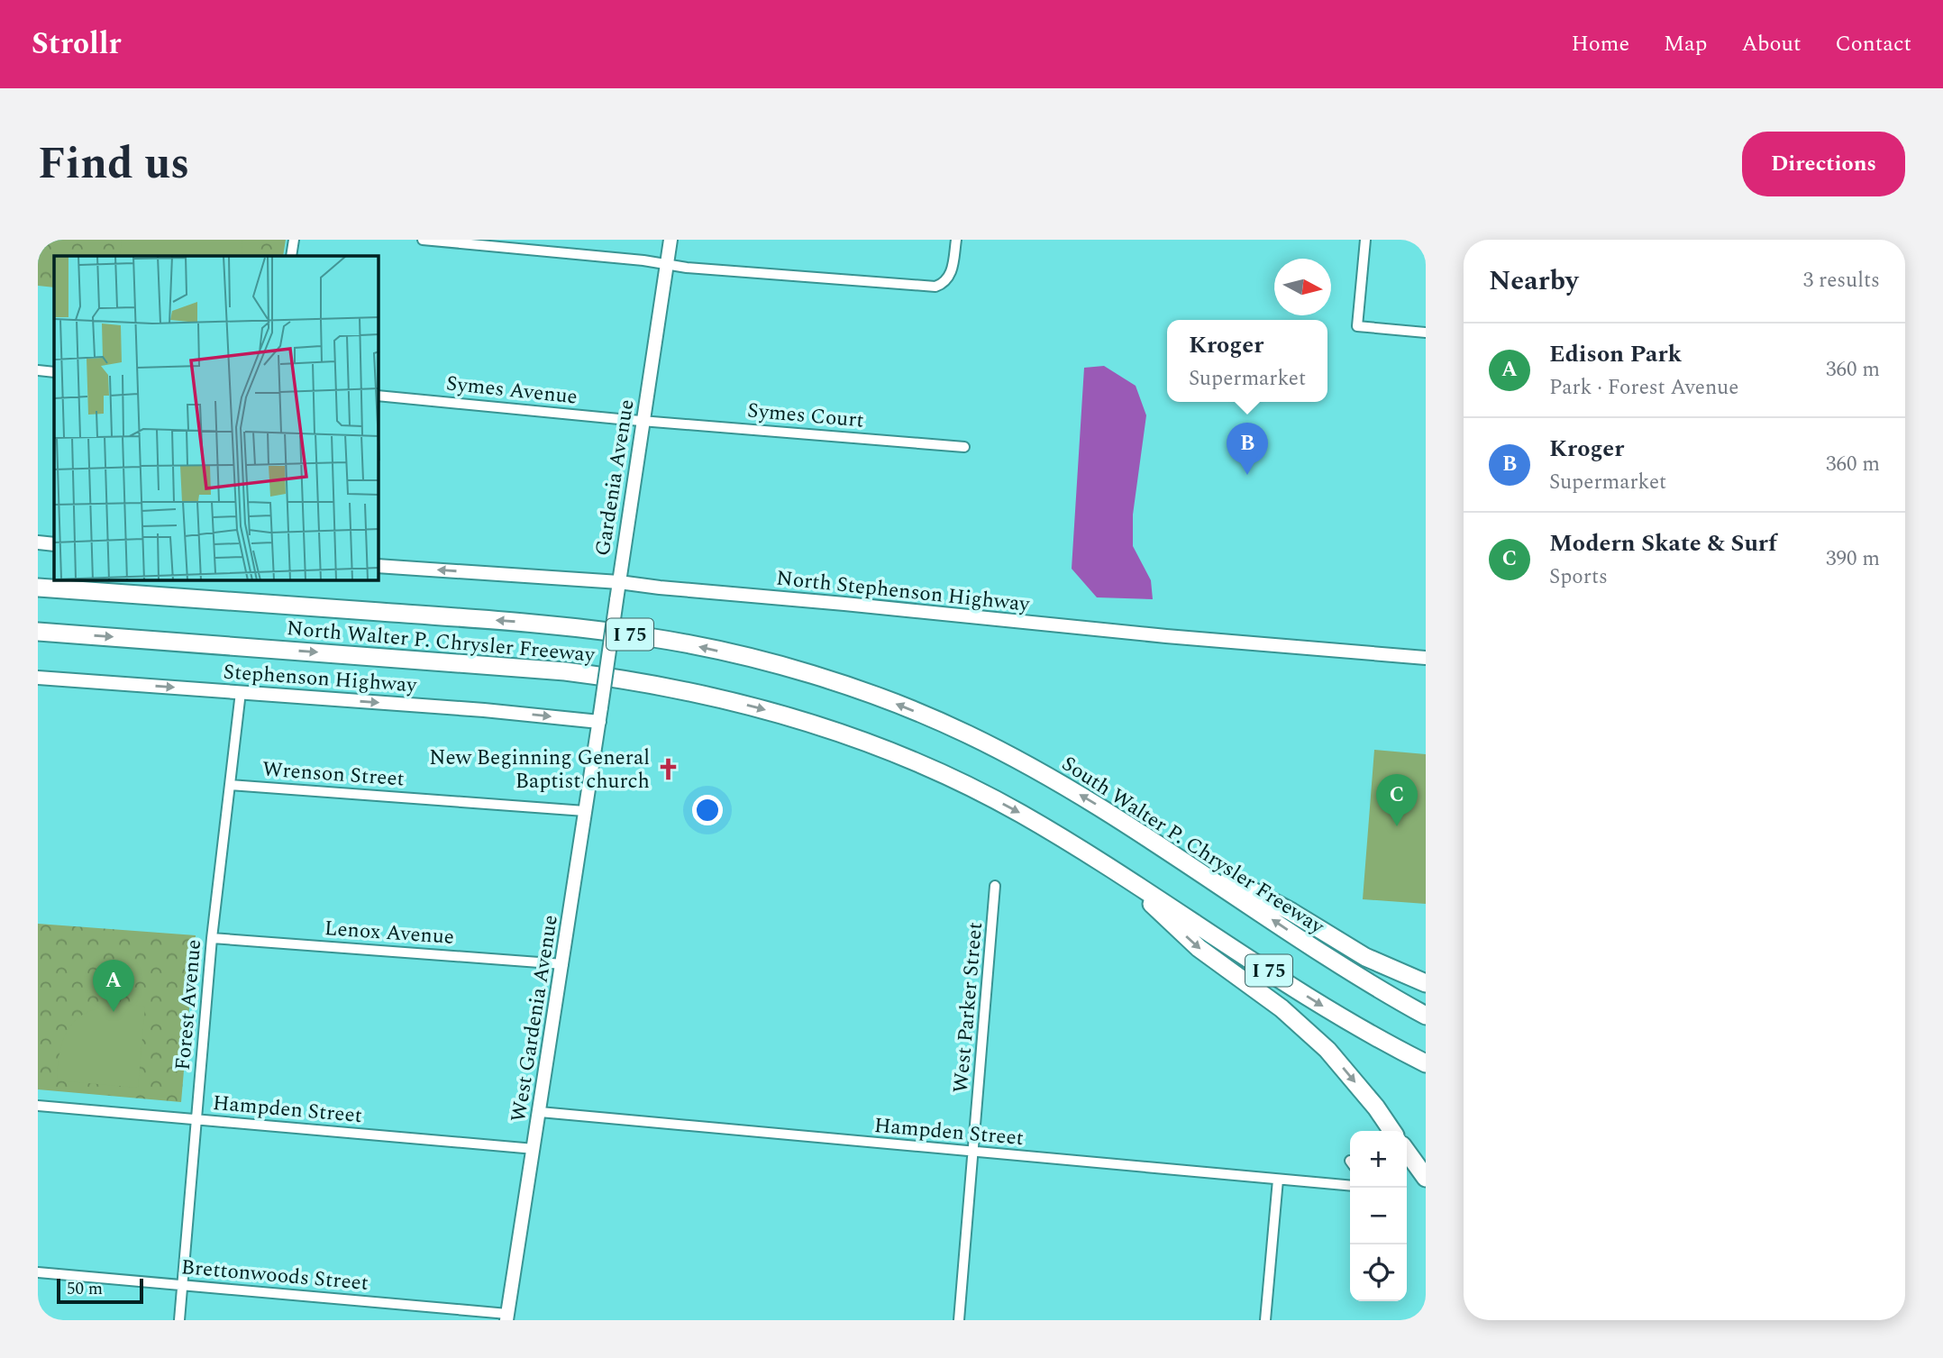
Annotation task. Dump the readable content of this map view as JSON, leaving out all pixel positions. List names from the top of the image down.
{
  "streets": {
    "highway": ["I 75", "North Walter P. Chrysler Freeway", "South Walter P. Chrysler Freeway"],
    "main road": [
      "Gardenia Avenue",
      "North Stephenson Highway",
      "Stephenson Highway",
      "West Gardenia Avenue"
    ],
    "street": [
      "Symes Avenue",
      "Symes Court",
      "Wrenson Street",
      "Lenox Avenue",
      "Forest Avenue",
      "West Parker Street",
      "Hampden Street",
      "Brettonwoods Street"
    ]
  },
  "crossings": [
    ["Symes Avenue", "Symes Court"],
    ["Symes Avenue", "Gardenia Avenue"],
    ["Symes Court", "Gardenia Avenue"],
    ["Gardenia Avenue", "North Stephenson Highway"],
    ["Gardenia Avenue", "Stephenson Highway"],
    ["Gardenia Avenue", "West Gardenia Avenue"],
    ["Stephenson Highway", "Forest Avenue"],
    ["Stephenson Highway", "West Gardenia Avenue"],
    ["Wrenson Street", "Forest Avenue"],
    ["Wrenson Street", "West Gardenia Avenue"],
    ["Lenox Avenue", "Forest Avenue"],
    ["Lenox Avenue", "West Gardenia Avenue"],
    ["Forest Avenue", "Hampden Street"],
    ["Forest Avenue", "Brettonwoods Street"],
    ["West Parker Street", "Hampden Street"],
    ["West Gardenia Avenue", "Hampden Street"],
    ["West Gardenia Avenue", "Brettonwoods Street"]
  ],
  "one_way": ["North Walter P. Chrysler Freeway", "Stephenson Highway", "South Walter P. Chrysler Freeway"],
  "places": {
    "church": ["New Beginning General Baptist church"]
  },
  "scale_bar": "50 m",
  "north": "right",
  "page": {
    "header": "Strollr",
    "nav": [
      "Home",
      "Map",
      "About",
      "Contact"
    ],
    "title": "Find us",
    "buttons": "Directions",
    "heading": ["Nearby", "3 results"],
    "popup": ["Kroger", "Supermarket"],
    "list": [
      {
        "mark": "A",
        "name": "Edison Park",
        "note": "Park · Forest Avenue",
        "value": "360 m"
      },
      {
        "mark": "B",
        "name": "Kroger",
        "note": "Supermarket",
        "value": "360 m"
      },
      {
        "mark": "C",
        "name": "Modern Skate & Surf",
        "note": "Sports",
        "value": "390 m"
      }
    ],
    "pins": ["B", "C", "A"],
    "map_buttons": ["+", "−"],
    "scale": "50 m"
  }
}
